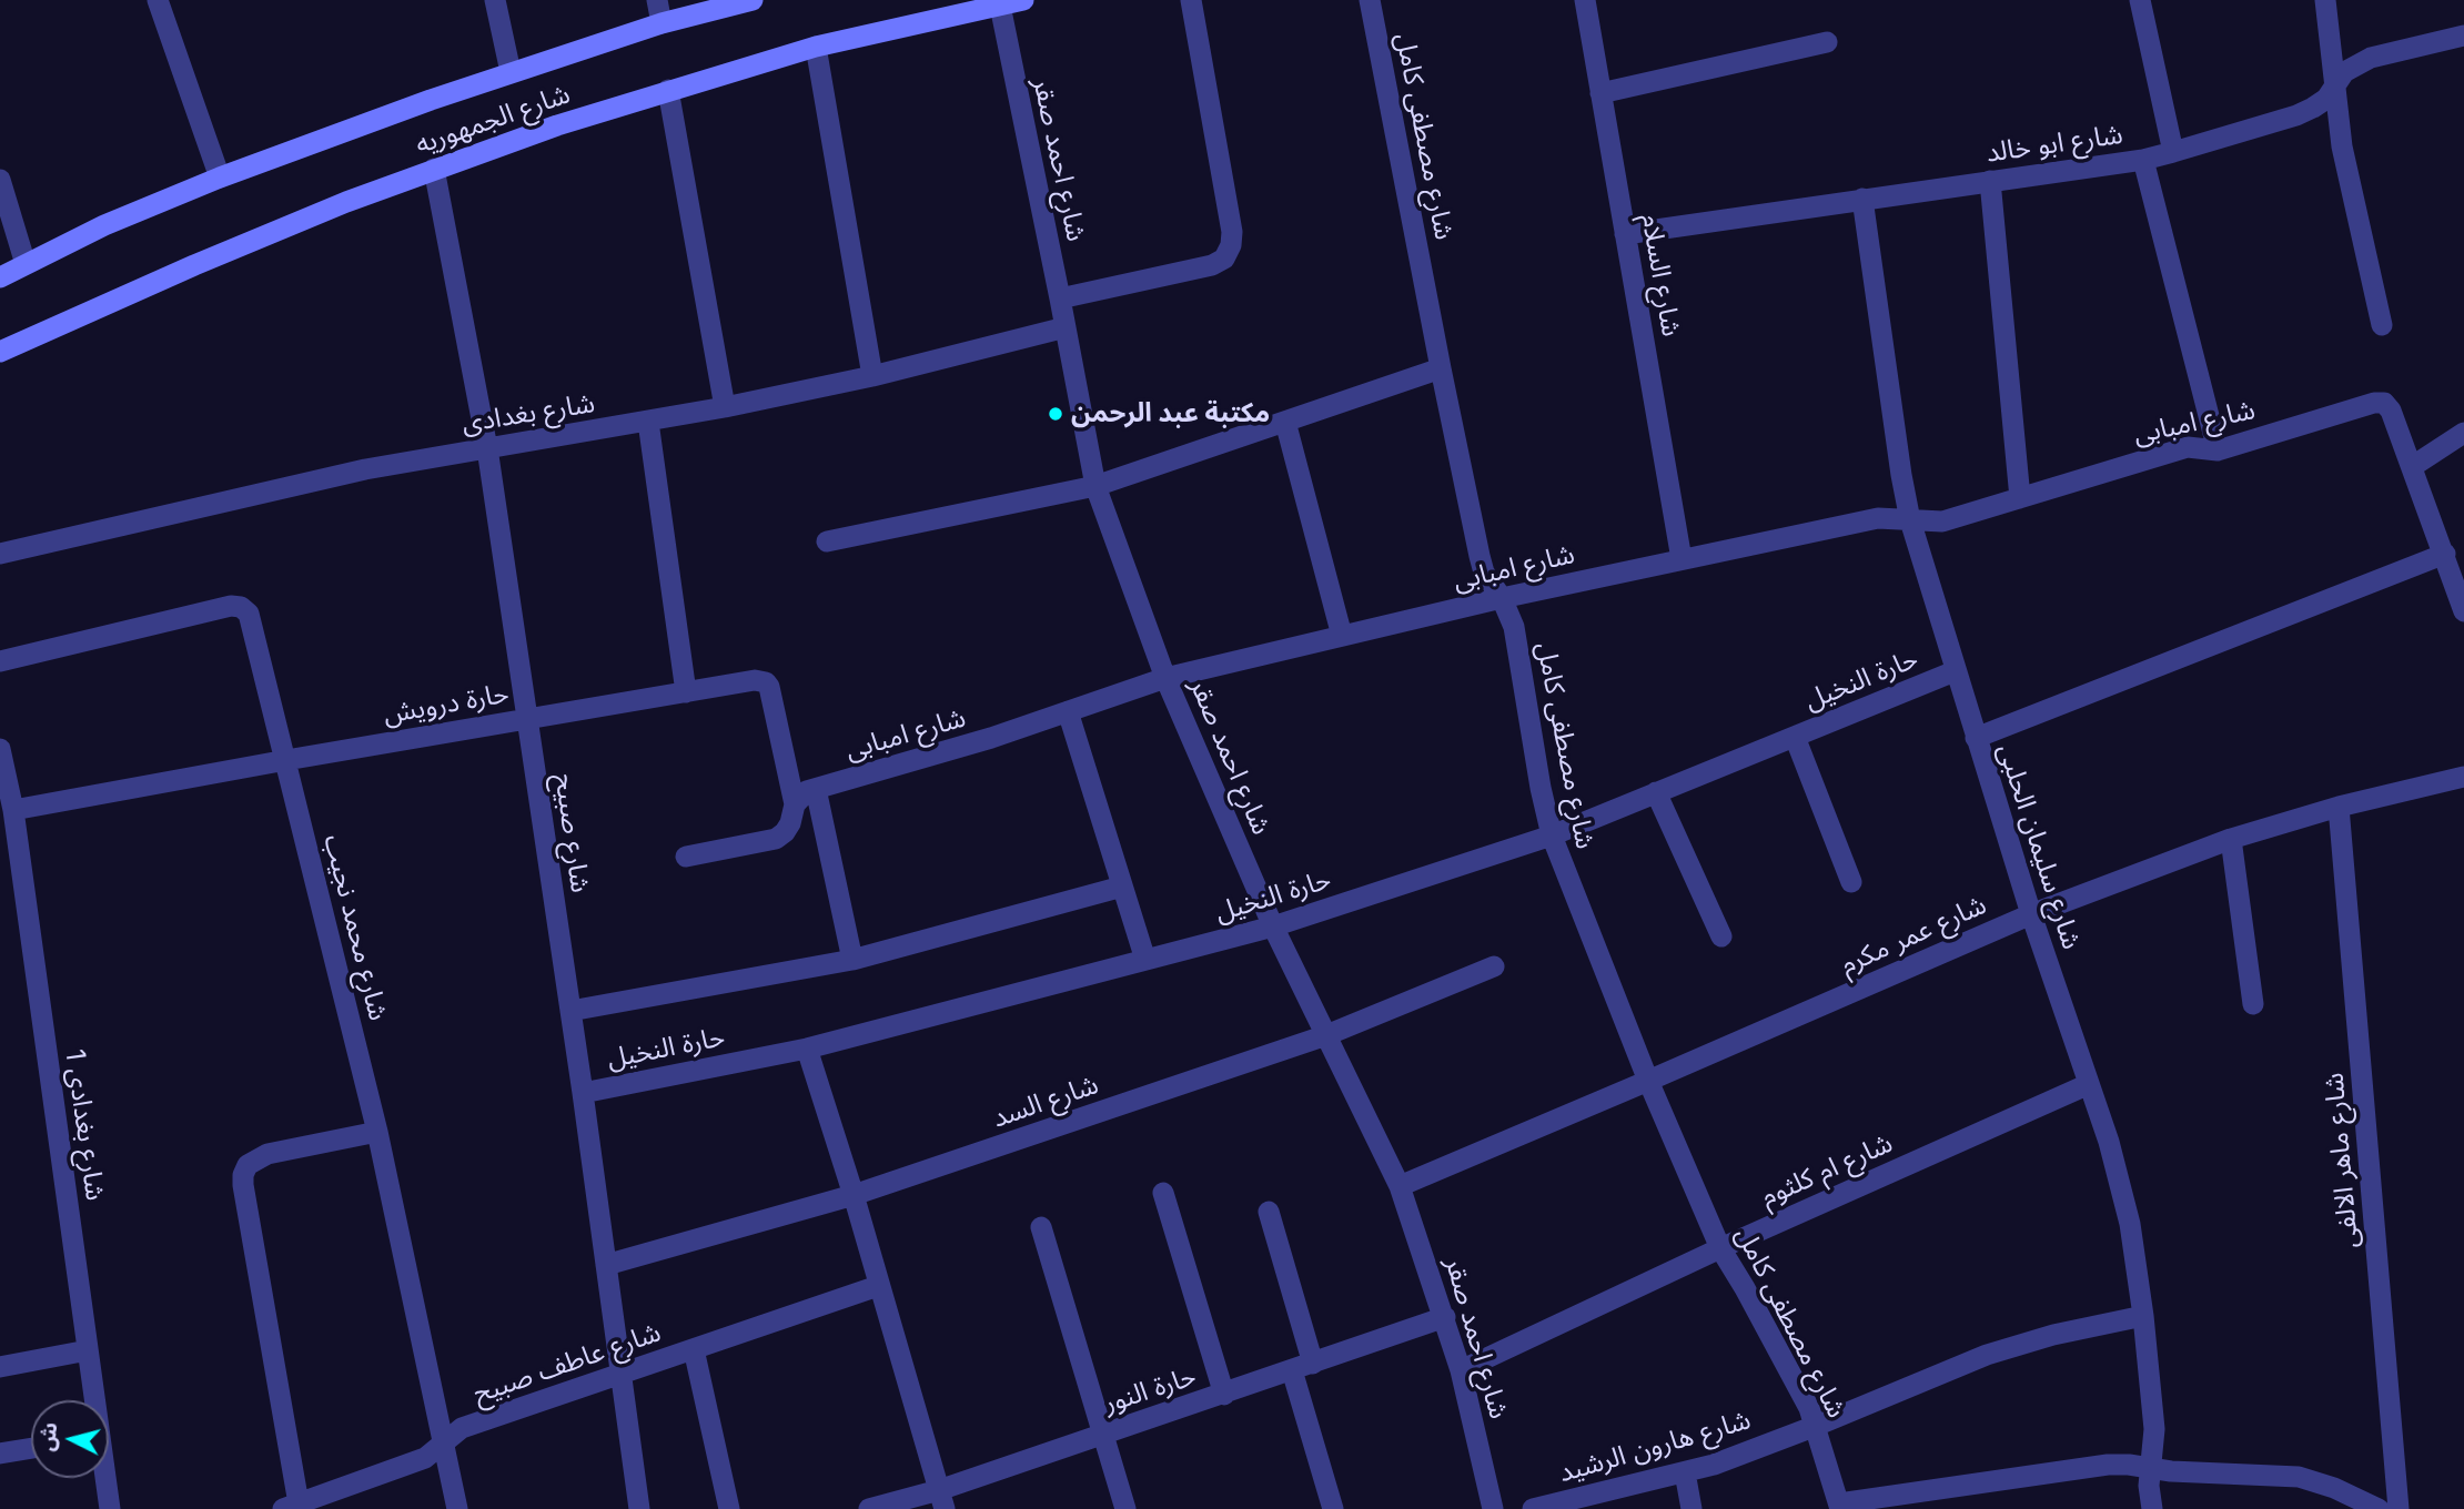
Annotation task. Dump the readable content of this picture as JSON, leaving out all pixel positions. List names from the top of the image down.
{
  "streets": {
    "main road": ["شارع الجمهوريه"],
    "street": [
      "شارع مصطفى كامل",
      "شارع ابو خالد",
      "شارع احمد صقر",
      "شارع السلام",
      "شارع بغدادى",
      "شارع امبابى",
      "حارة النخيل",
      "حارة درويش",
      "شارع صبيح",
      "شارع سليمان الحلبى",
      "شارع محمد نجيب",
      "شارع عمر مكرم",
      "شارع السد",
      "شارع بغدادى 1",
      "شارع ماهر الالفى",
      "شارع ام كلثوم",
      "شارع عاطف صبيح",
      "حارة النور",
      "شارع هارون الرشيد"
    ]
  },
  "crossings": [
    ["شارع الجمهوريه", "شارع احمد صقر"],
    ["شارع الجمهوريه", "شارع صبيح"],
    ["شارع مصطفى كامل", "شارع امبابى"],
    ["شارع مصطفى كامل", "حارة النخيل"],
    ["شارع مصطفى كامل", "شارع عمر مكرم"],
    ["شارع مصطفى كامل", "شارع ام كلثوم"],
    ["شارع مصطفى كامل", "شارع هارون الرشيد"],
    ["شارع ابو خالد", "شارع السلام"],
    ["شارع ابو خالد", "شارع سليمان الحلبى"],
    ["شارع احمد صقر", "شارع بغدادى"],
    ["شارع احمد صقر", "شارع امبابى"],
    ["شارع احمد صقر", "حارة النخيل"],
    ["شارع احمد صقر", "شارع عمر مكرم"],
    ["شارع احمد صقر", "شارع السد"],
    ["شارع احمد صقر", "شارع ام كلثوم"],
    ["شارع احمد صقر", "حارة النور"],
    ["شارع السلام", "شارع امبابى"],
    ["شارع بغدادى", "شارع صبيح"],
    ["شارع امبابى", "حارة درويش"],
    ["شارع امبابى", "شارع سليمان الحلبى"],
    ["حارة النخيل", "شارع صبيح"],
    ["حارة النخيل", "شارع سليمان الحلبى"],
    ["حارة درويش", "شارع صبيح"],
    ["حارة درويش", "شارع محمد نجيب"],
    ["حارة درويش", "شارع بغدادى 1"],
    ["شارع صبيح", "شارع السد"],
    ["شارع صبيح", "شارع عاطف صبيح"],
    ["شارع سليمان الحلبى", "شارع عمر مكرم"],
    ["شارع سليمان الحلبى", "شارع ام كلثوم"],
    ["شارع سليمان الحلبى", "شارع هارون الرشيد"],
    ["شارع محمد نجيب", "شارع عاطف صبيح"],
    ["شارع عمر مكرم", "شارع ماهر الالفى"]
  ],
  "places": ["مكتبة عبد الرحمن"],
  "north": "left"
}
